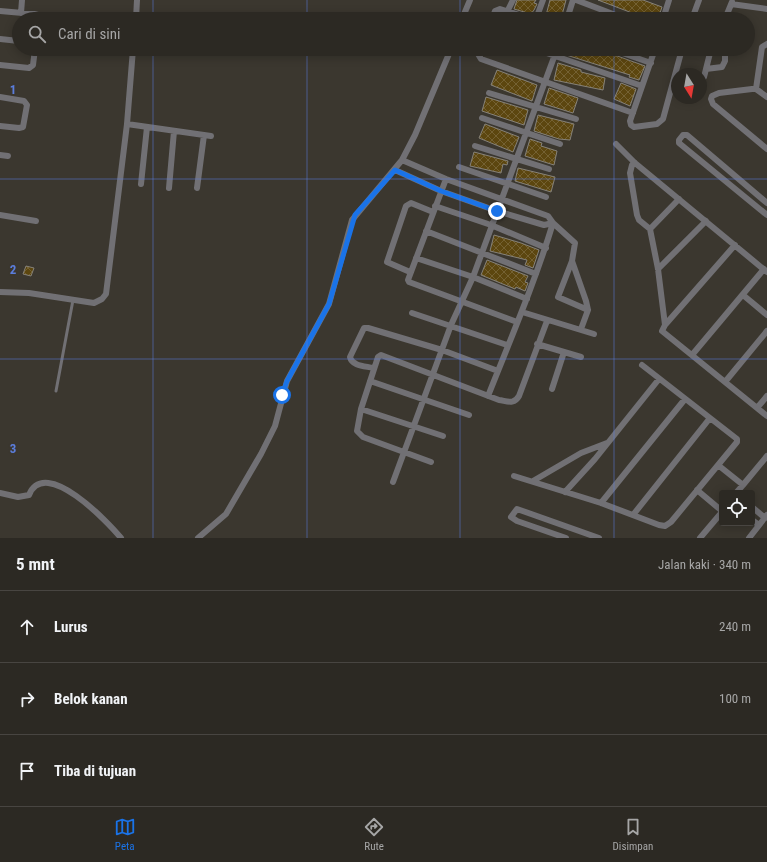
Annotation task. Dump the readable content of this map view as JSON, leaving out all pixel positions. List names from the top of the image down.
{
  "north": "bottom",
  "page": {
    "search": "Cari di sini",
    "heading": ["5 mnt", "Jalan kaki · 340 m"],
    "list": [
      ["Lurus", "240 m"],
      ["Belok kanan", "100 m"],
      "Tiba di tujuan"
    ],
    "nav": ["Peta", "Rute", "Disimpan"]
  },
  "grid": {
    "rows": ["1", "2", "3"]
  }
}
